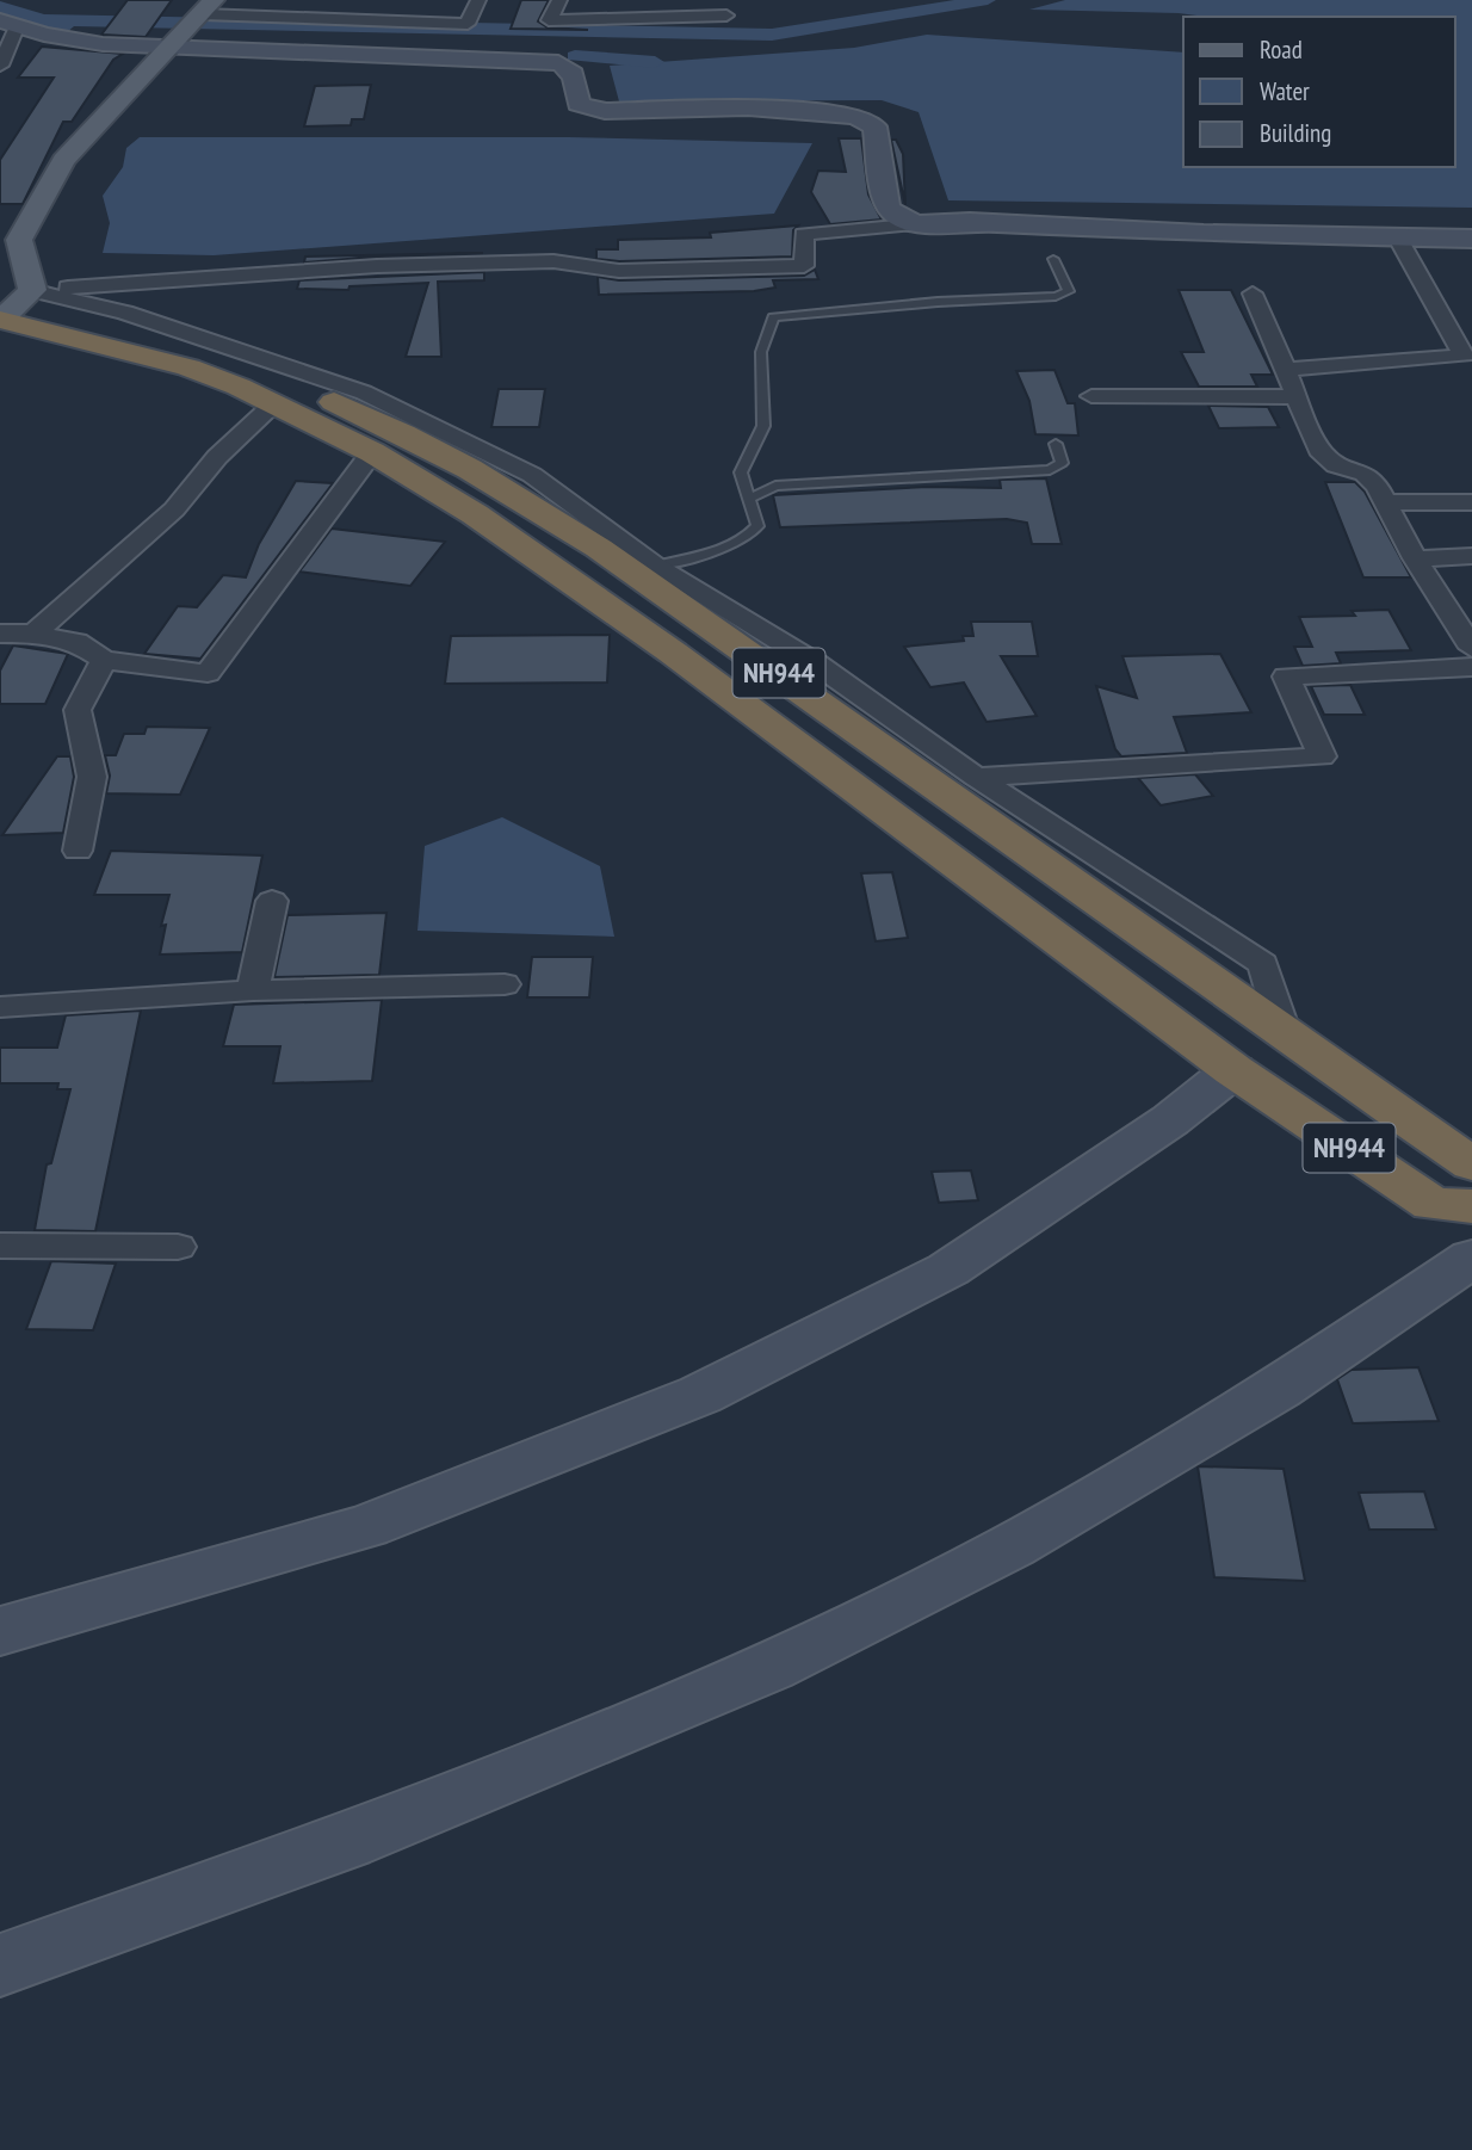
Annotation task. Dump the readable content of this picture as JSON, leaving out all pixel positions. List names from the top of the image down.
{
  "streets": {
    "highway": ["NH944"]
  },
  "legend": ["Road", "Water", "Building"]
}
